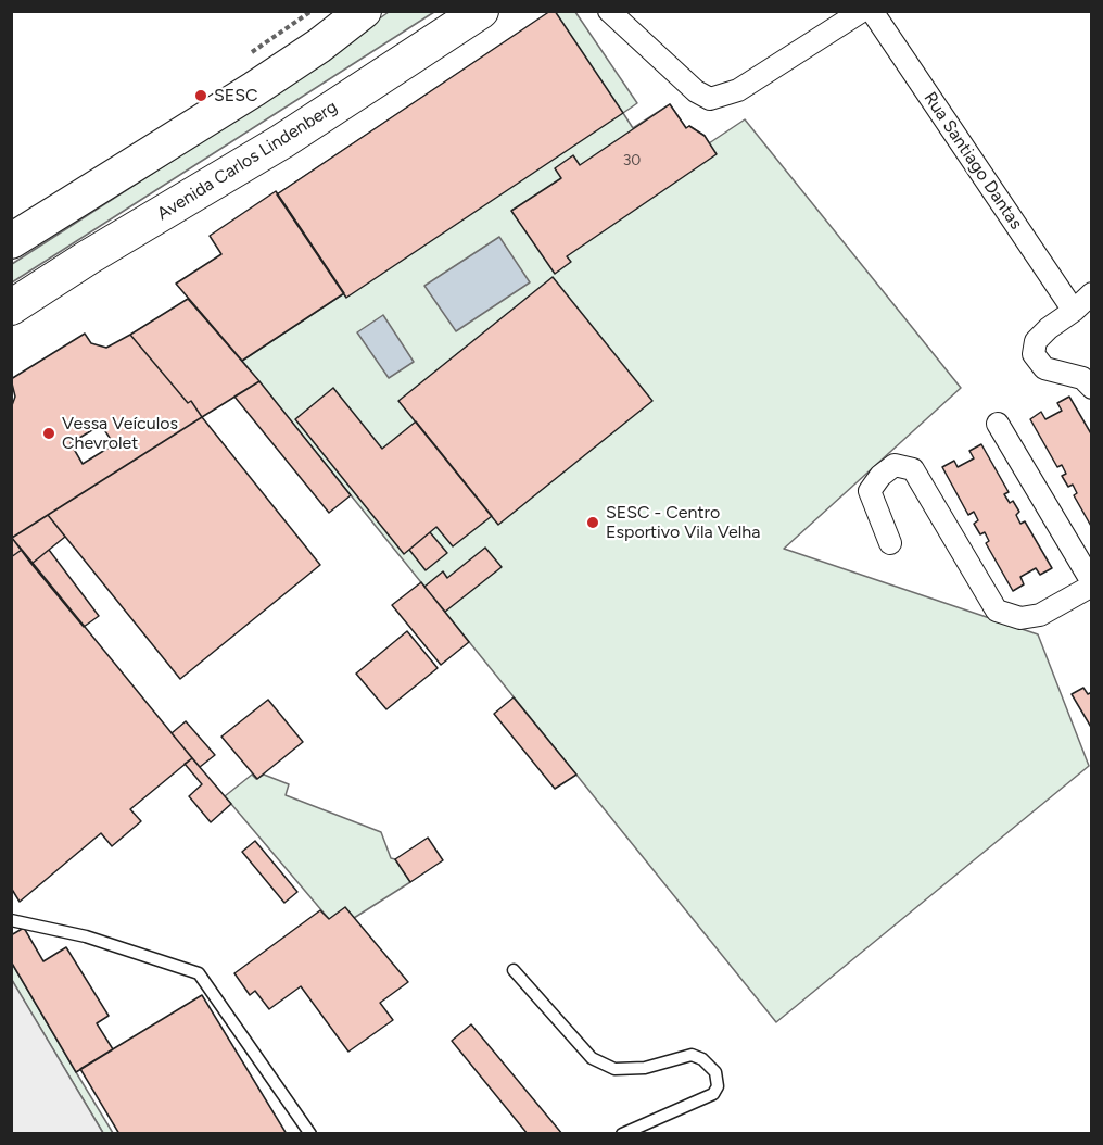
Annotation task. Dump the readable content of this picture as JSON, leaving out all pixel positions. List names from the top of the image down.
{
  "streets": {
    "main road": ["Avenida Carlos Lindenberg"],
    "street": ["Rua Santiago Dantas"]
  },
  "places": ["SESC", "Vessa Veículos Chevrolet", "SESC - Centro Esportivo Vila Velha"],
  "house_numbers": ["30"]
}
